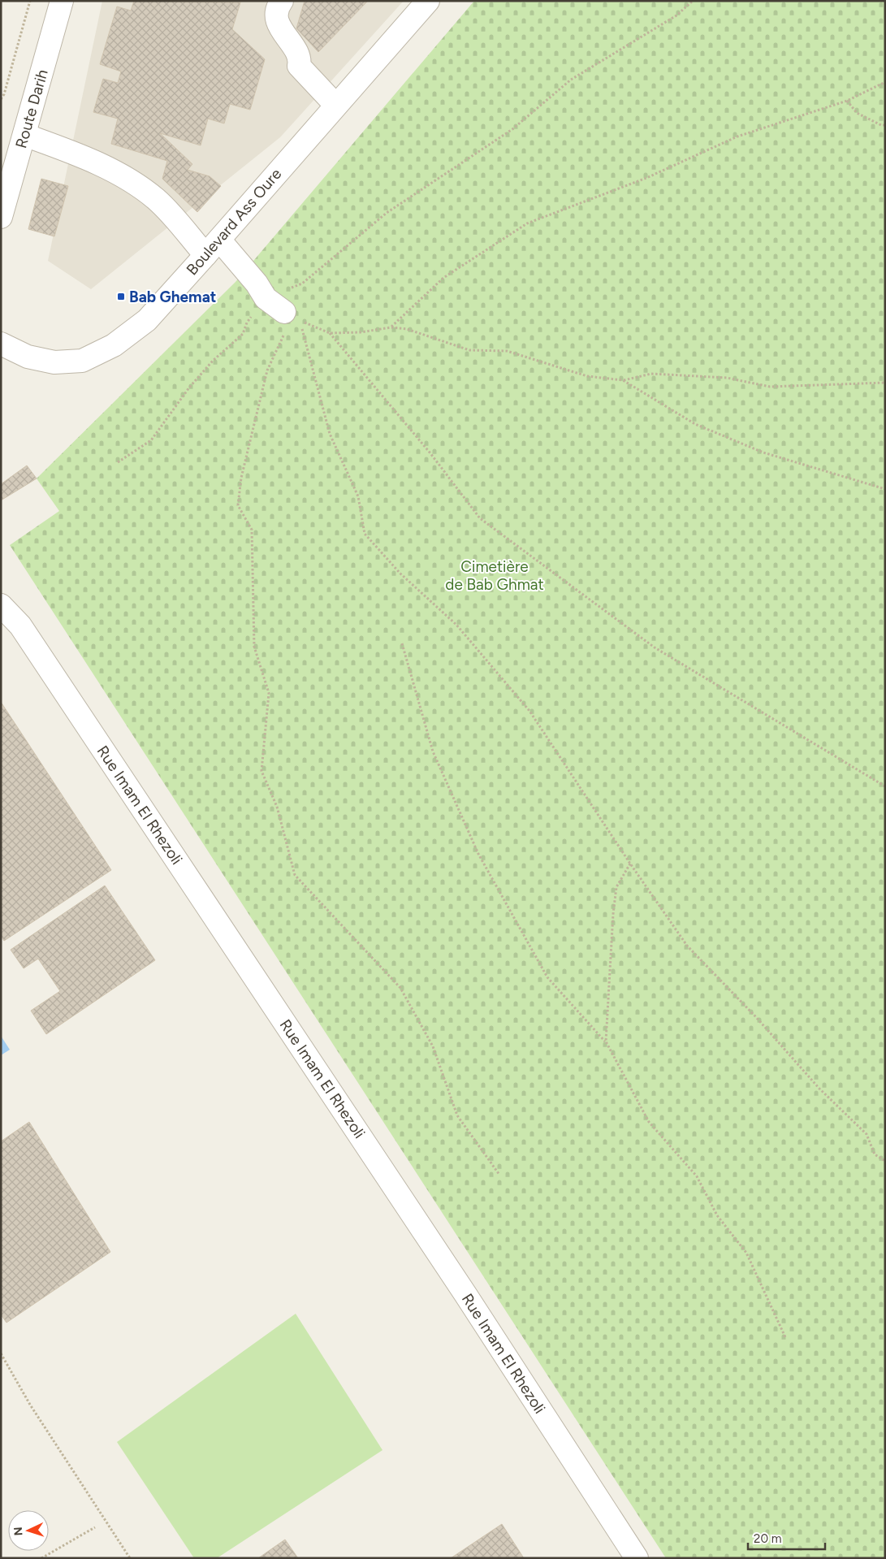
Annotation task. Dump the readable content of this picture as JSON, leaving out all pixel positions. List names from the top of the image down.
{
  "streets": {
    "street": ["Route Darih", "Boulevard Ass Oure", "Rue Imam El Rhezoli"]
  },
  "parks": ["Cimetière de Bab Ghmat"],
  "places": {
    "transit": ["Bab Ghemat"]
  },
  "scale_bar": "20 m",
  "north": "left"
}
